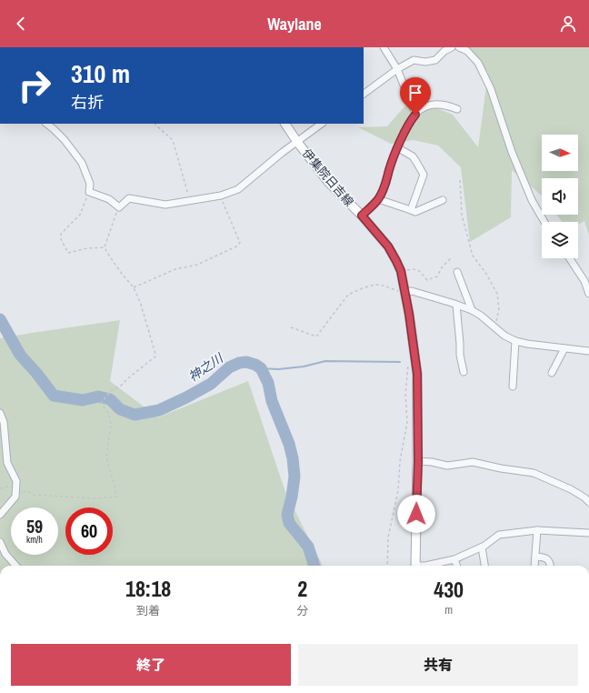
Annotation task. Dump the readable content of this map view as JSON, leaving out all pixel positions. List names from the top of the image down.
{
  "streets": {
    "main road": ["伊集院日吉線"]
  },
  "water": ["神之川"],
  "north": "right",
  "page": {
    "header": "Waylane",
    "turn": ["310 m", "右折"],
    "speed": "59 km/h",
    "limit": "60",
    "eta": [
      "18:18",
      "到着",
      "2",
      "分",
      "430",
      "m"
    ],
    "buttons": ["終了", "共有"]
  }
}
